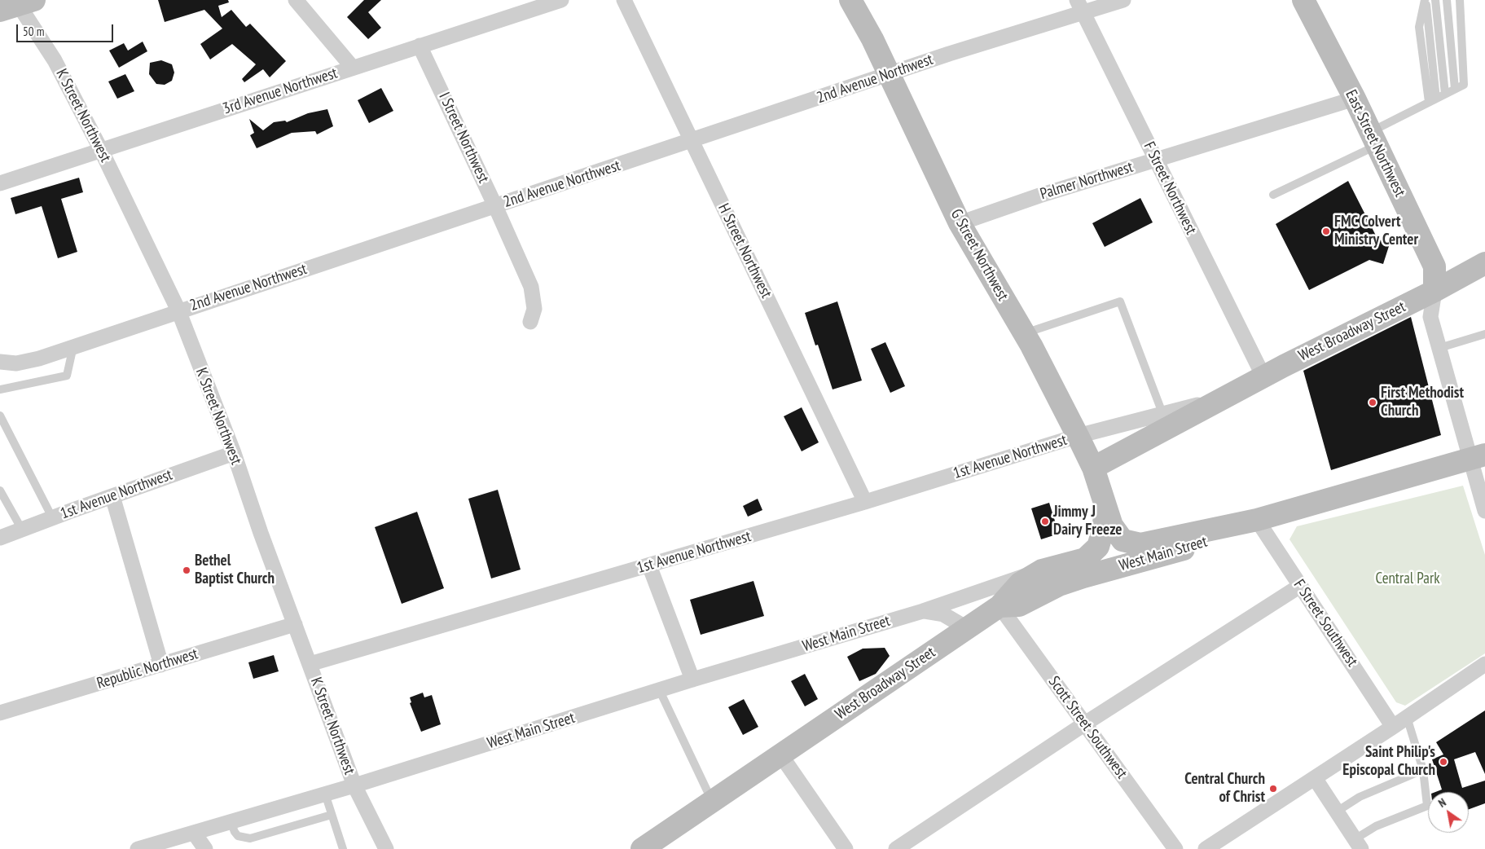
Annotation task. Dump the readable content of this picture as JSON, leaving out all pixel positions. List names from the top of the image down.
{
  "streets": {
    "main road": [
      "East Street Northwest",
      "G Street Northwest",
      "West Broadway Street",
      "West Main Street"
    ],
    "street": [
      "2nd Avenue Northwest",
      "3rd Avenue Northwest",
      "K Street Northwest",
      "I Street Northwest",
      "Palmer Northwest",
      "F Street Northwest",
      "H Street Northwest",
      "1st Avenue Northwest",
      "F Street Southwest",
      "Republic Northwest",
      "Scott Street Southwest"
    ]
  },
  "crossings": [
    ["2nd Avenue Northwest", "K Street Northwest"],
    ["2nd Avenue Northwest", "I Street Northwest"],
    ["2nd Avenue Northwest", "F Street Northwest"],
    ["2nd Avenue Northwest", "H Street Northwest"],
    ["2nd Avenue Northwest", "G Street Northwest"],
    ["3rd Avenue Northwest", "K Street Northwest"],
    ["3rd Avenue Northwest", "I Street Northwest"],
    ["K Street Northwest", "1st Avenue Northwest"],
    ["K Street Northwest", "West Main Street"],
    ["K Street Northwest", "Republic Northwest"],
    ["East Street Northwest", "Palmer Northwest"],
    ["East Street Northwest", "West Broadway Street"],
    ["Palmer Northwest", "F Street Northwest"],
    ["Palmer Northwest", "G Street Northwest"],
    ["F Street Northwest", "West Broadway Street"],
    ["H Street Northwest", "1st Avenue Northwest"],
    ["G Street Northwest", "West Broadway Street"],
    ["G Street Northwest", "1st Avenue Northwest"],
    ["G Street Northwest", "West Main Street"],
    ["West Broadway Street", "1st Avenue Northwest"],
    ["West Broadway Street", "West Main Street"],
    ["West Broadway Street", "Scott Street Southwest"],
    ["West Main Street", "F Street Southwest"],
    ["West Main Street", "Scott Street Southwest"]
  ],
  "parks": ["Central Park"],
  "places": [
    "FMC Colvert Ministry Center",
    "First Methodist Church",
    "Jimmy J Dairy Freeze",
    "Bethel Baptist Church",
    "Saint Philip's Episcopal Church",
    "Central Church of Christ"
  ],
  "scale_bar": "50 m",
  "north": "top left"
}
